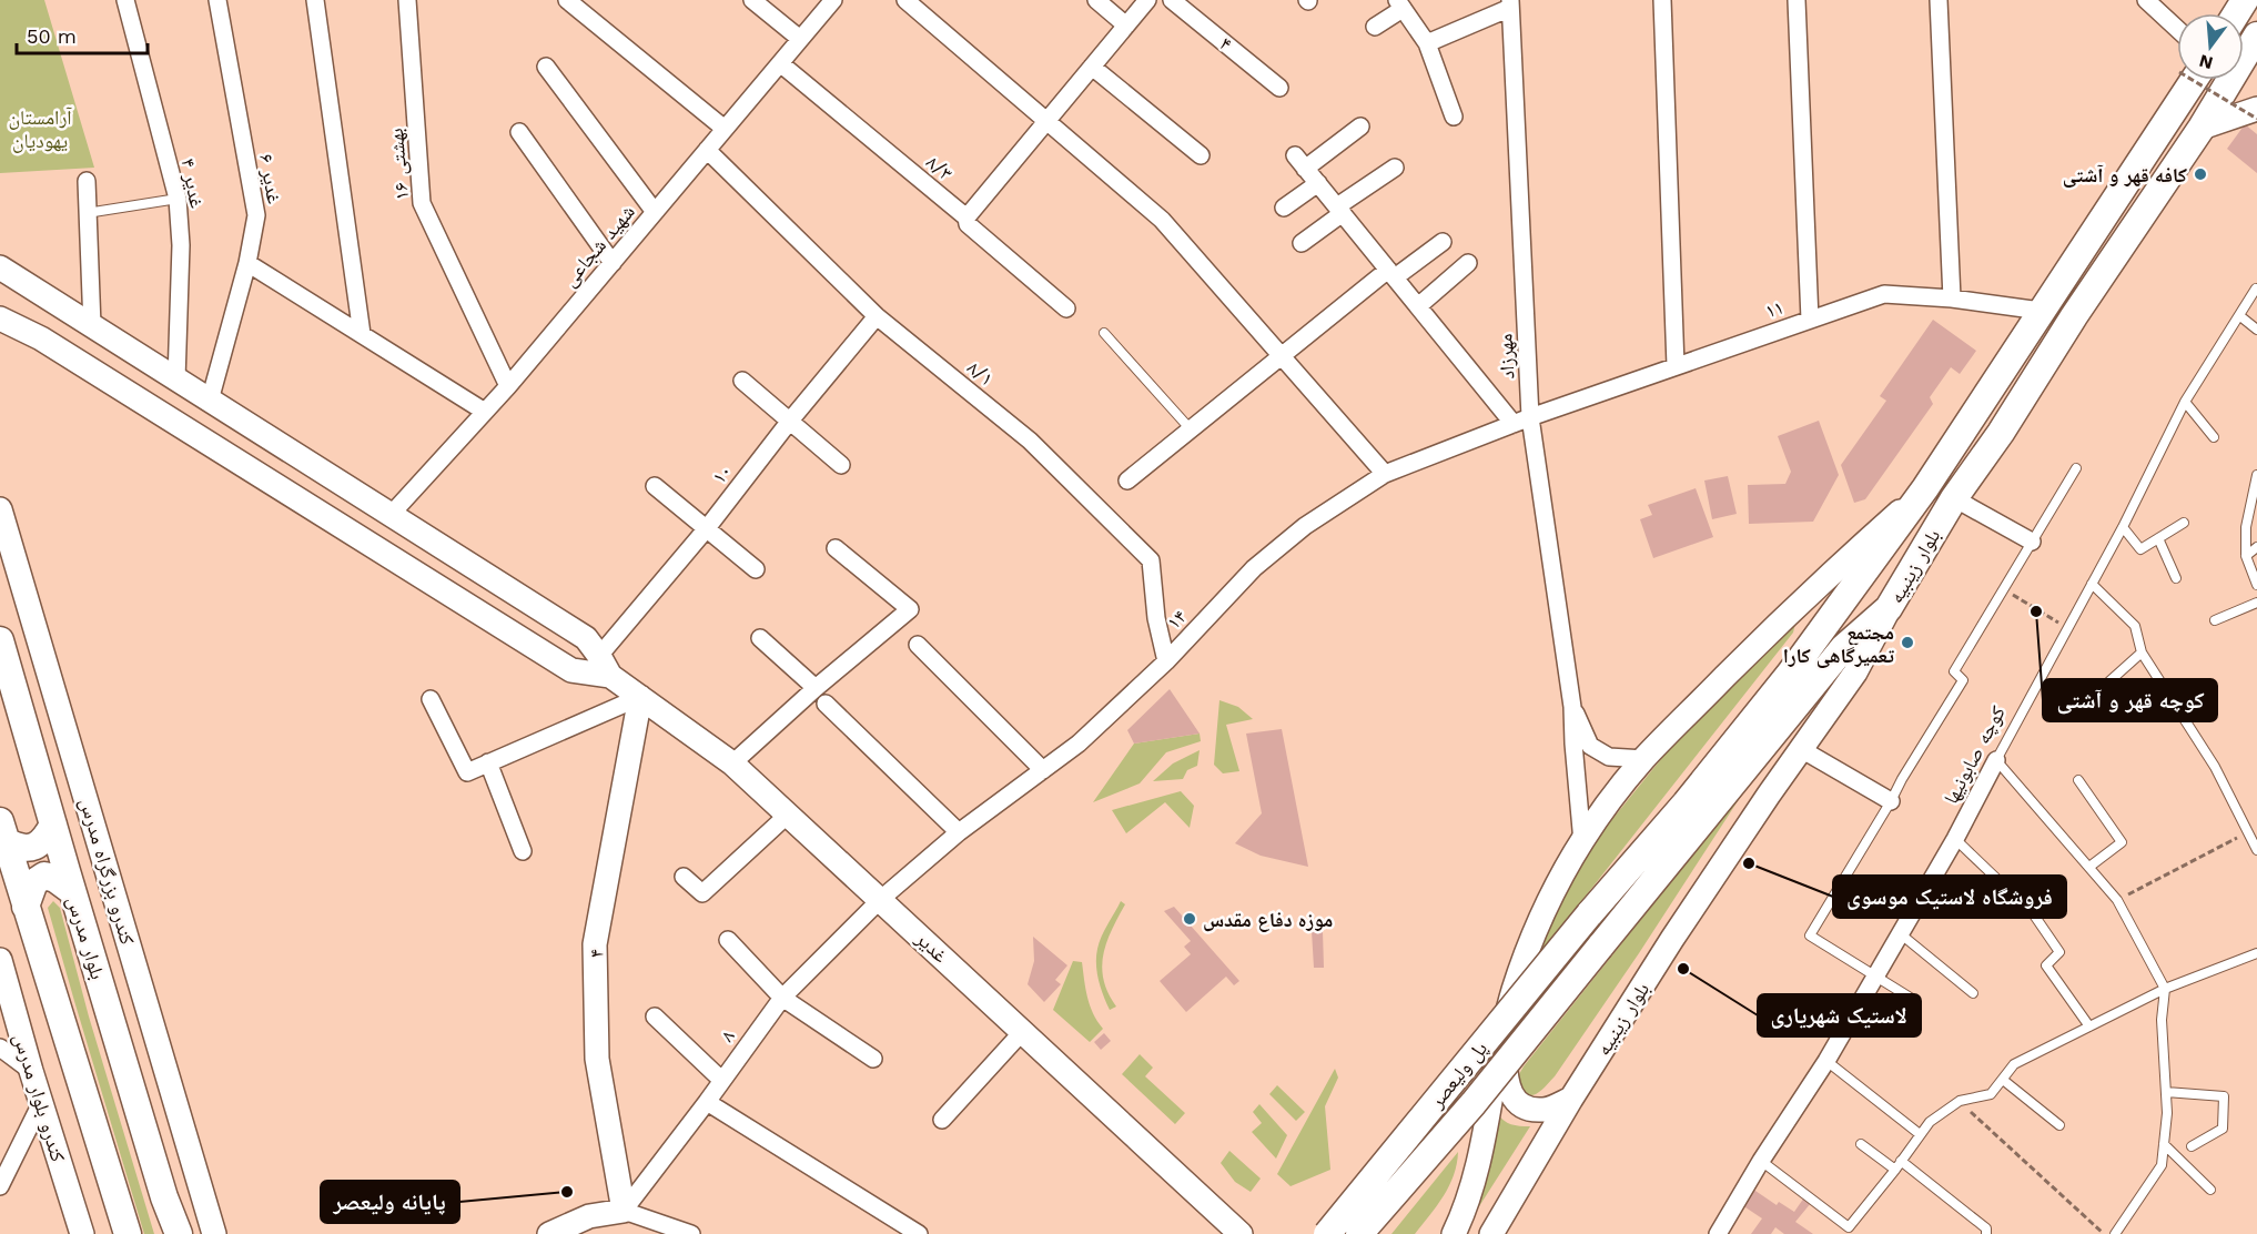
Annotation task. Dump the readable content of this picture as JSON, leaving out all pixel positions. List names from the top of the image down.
{
  "streets": {
    "main road": ["بلوار زینبیه", "بلوار مدرس", "پل ولیعصر"],
    "street": [
      "۴",
      "۱۶ بهشتی",
      "۸/۳",
      "غدیر ۶",
      "غدیر ۴",
      "شهید شجاعی",
      "۱۱",
      "مهرزاد",
      "۸/۱",
      "۱۰",
      "۱۴",
      "کوچه صابونیها",
      "کندرو بزرگراه مدرس",
      "غدیر",
      "۸",
      "کندرو بلوار مدرس"
    ]
  },
  "crossings": [
    ["۴", "غدیر"],
    ["۴", "۸"],
    ["۱۶ بهشتی", "شهید شجاعی"],
    ["۸/۳", "شهید شجاعی"],
    ["غدیر ۶", "غدیر"],
    ["غدیر ۴", "غدیر"],
    ["شهید شجاعی", "۸/۱"],
    ["شهید شجاعی", "غدیر"],
    ["۱۱", "مهرزاد"],
    ["۱۱", "بلوار زینبیه"],
    ["۱۱", "۱۴"],
    ["مهرزاد", "۱۴"],
    ["۸/۱", "۱۰"],
    ["۸/۱", "۱۴"],
    ["۱۰", "غدیر"],
    ["بلوار زینبیه", "پل ولیعصر"],
    ["۱۴", "غدیر"],
    ["۱۴", "۸"],
    ["غدیر", "۸"]
  ],
  "parks": ["آرامستان یهودیان"],
  "places": [
    "کافه قهر و آشتی",
    "کوچه قهر و آشتی",
    "مجتمع تعمیرگاهی کارا",
    "فروشگاه لاستیک موسوی",
    "موزه دفاع مقدس",
    "لاستیک شهریاری",
    "پایانه ولیعصر"
  ],
  "scale_bar": "50 m",
  "north": "bottom"
}
